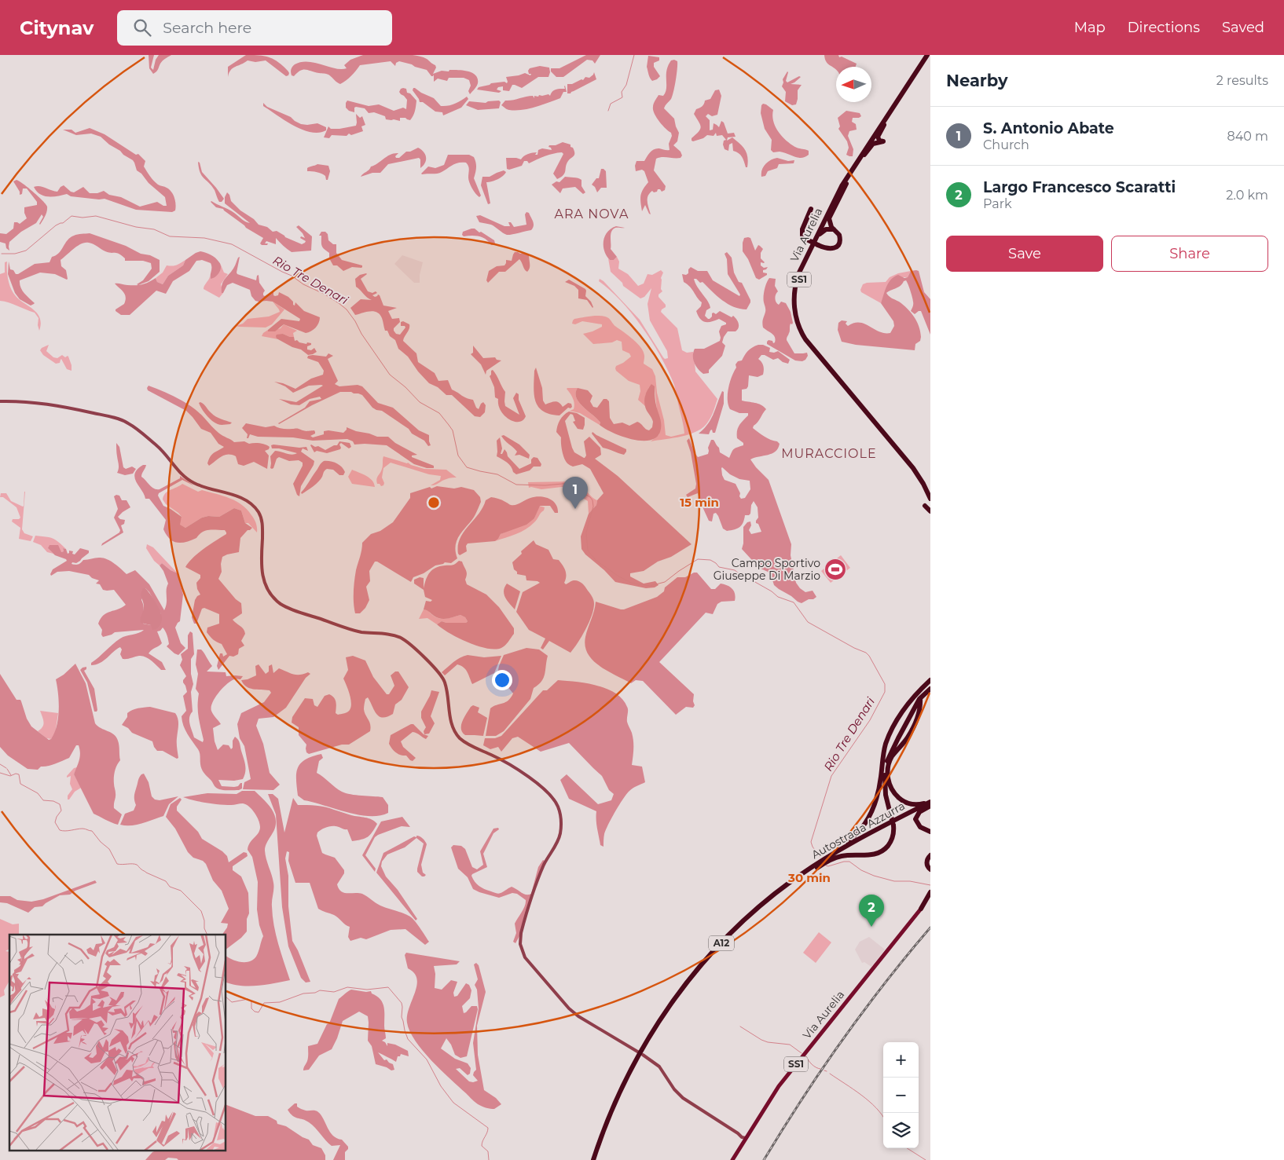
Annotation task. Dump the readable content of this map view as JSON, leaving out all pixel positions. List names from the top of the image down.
{
  "streets": {
    "highway": [
      "Via Aurelia",
      "SS1",
      "Autostrada Azzurra",
      "A12"
    ]
  },
  "districts": ["ARA NOVA", "MURACCIOLE"],
  "water": ["Rio Tre Denari"],
  "places": {
    "sports": ["Campo Sportivo Giuseppe Di Marzio"]
  },
  "north": "left",
  "page": {
    "header": "Citynav",
    "search": "Search here",
    "nav": ["Map", "Directions", "Saved"],
    "heading": ["Nearby", "2 results"],
    "list": [
      {
        "mark": "1",
        "name": "S. Antonio Abate",
        "note": "Church",
        "value": "840 m"
      },
      {
        "mark": "2",
        "name": "Largo Francesco Scaratti",
        "note": "Park",
        "value": "2.0 km"
      }
    ],
    "buttons": ["Save", "Share"],
    "pins": ["1", "2"],
    "map_buttons": ["+", "−"]
  },
  "rings": ["15 min", "30 min"]
}
